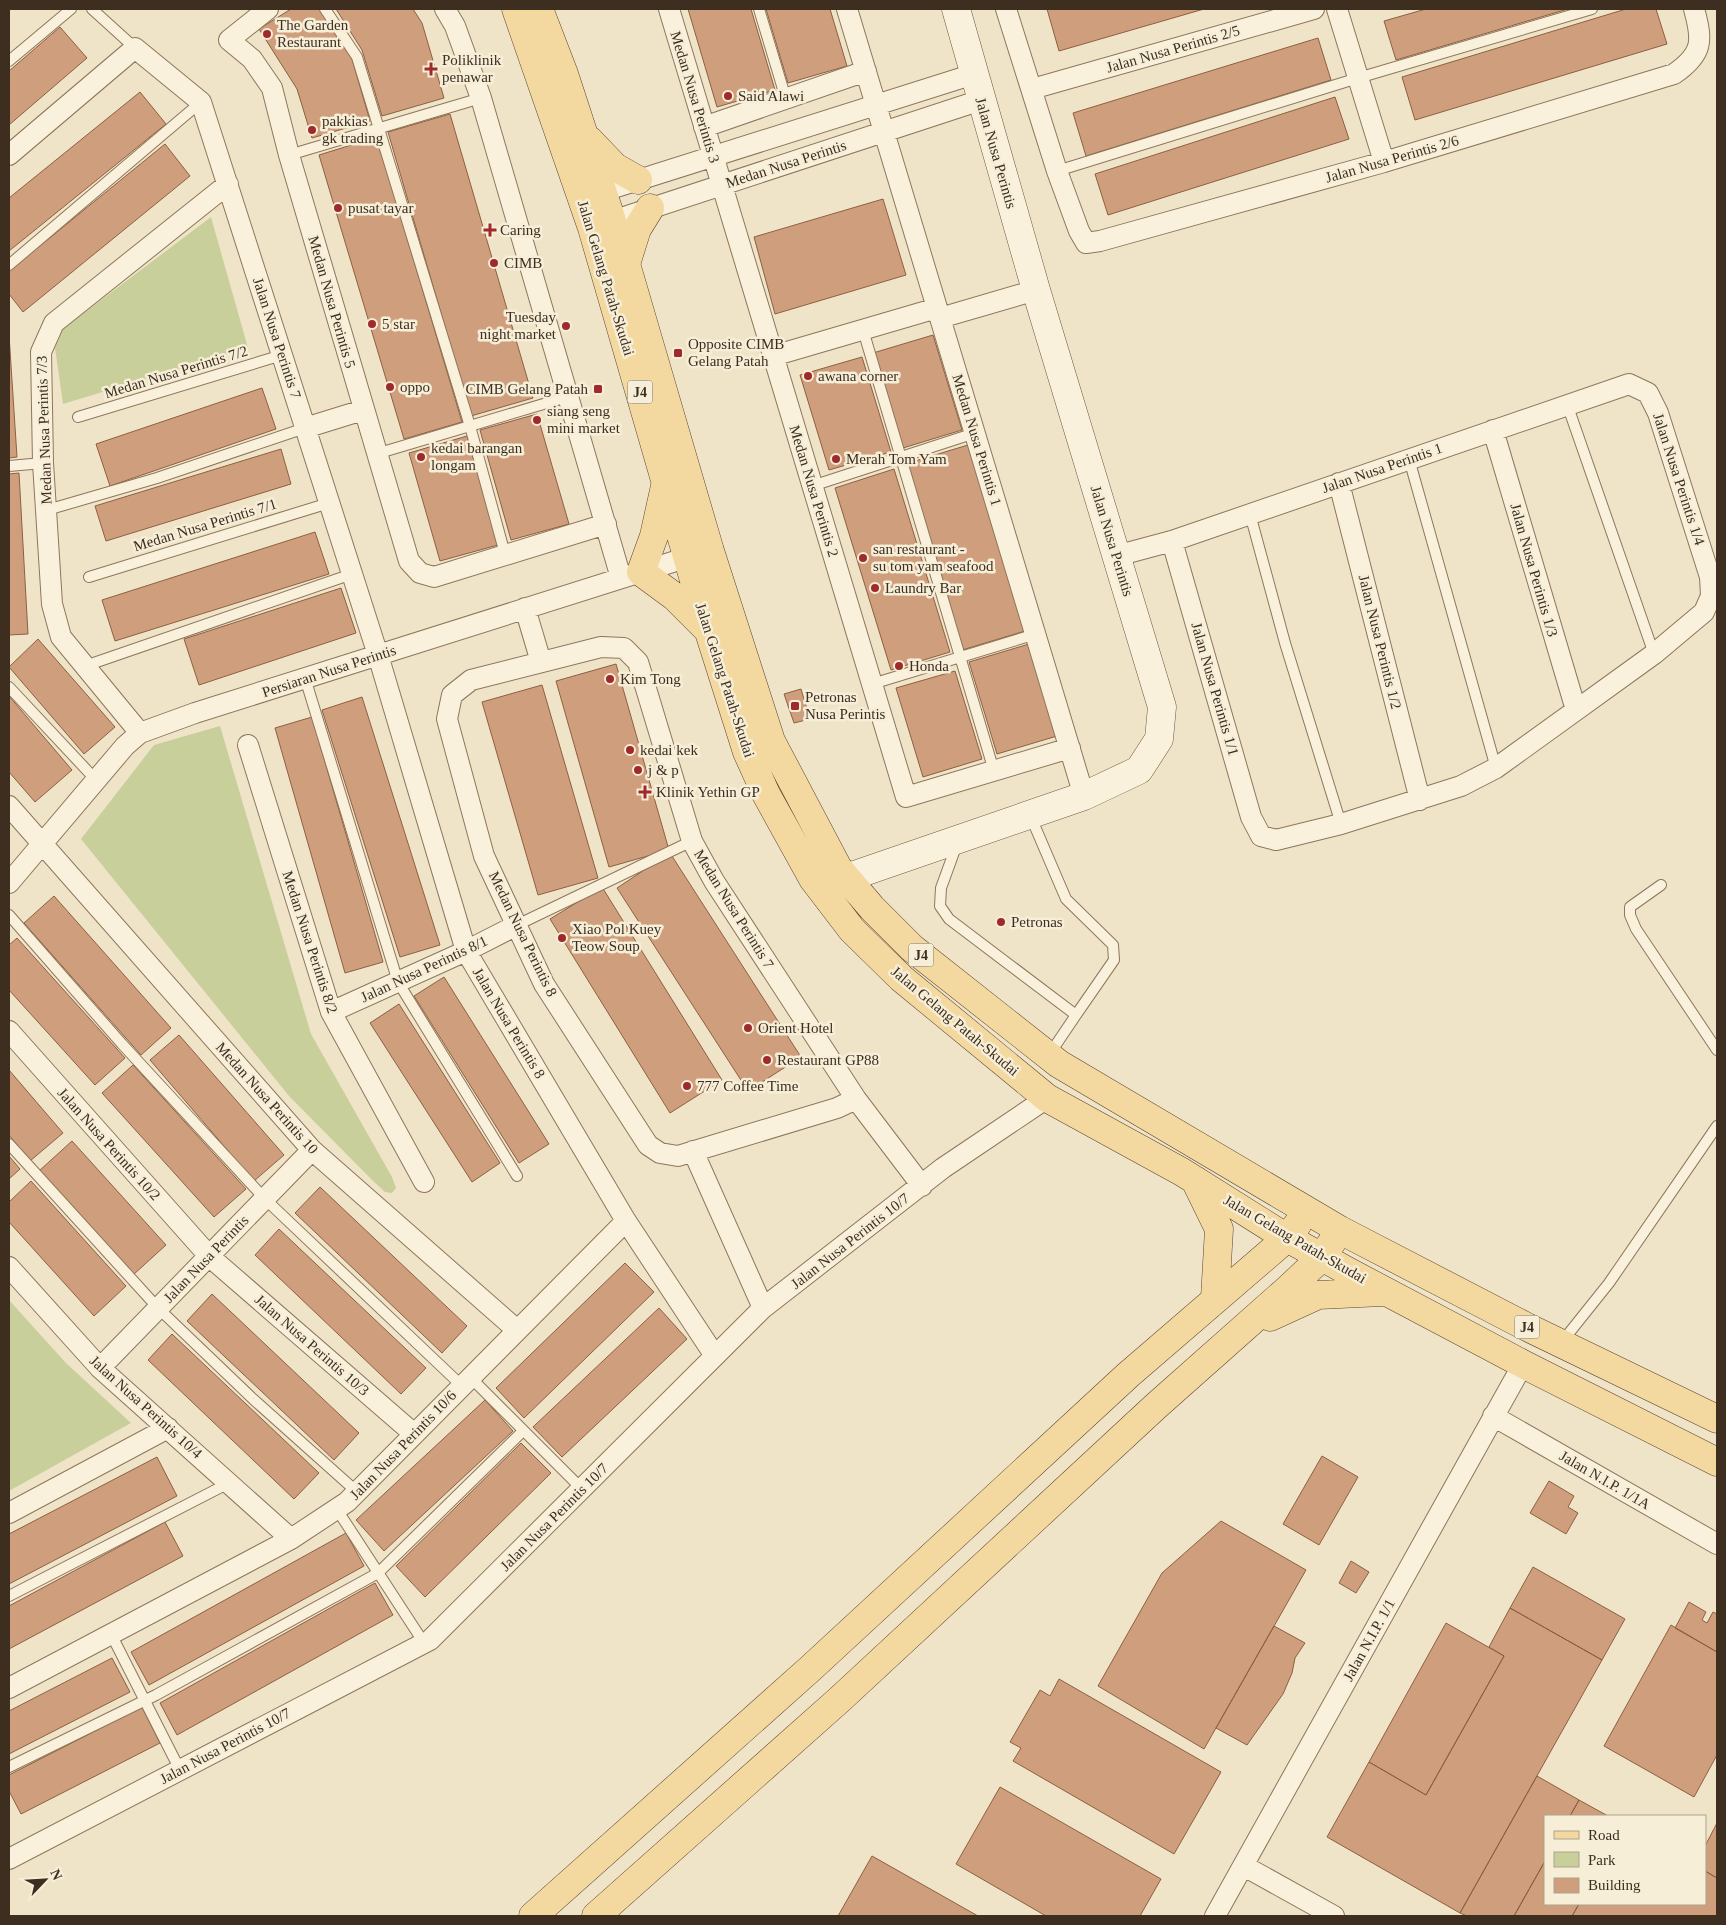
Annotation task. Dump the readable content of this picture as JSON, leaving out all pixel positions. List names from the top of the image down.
{
  "streets": {
    "main road": ["Jalan Gelang Patah-Skudai", "J4"],
    "street": [
      "Jalan Nusa Perintis 2/5",
      "Medan Nusa Perintis 3",
      "Jalan Nusa Perintis",
      "Jalan Nusa Perintis 2/6",
      "Medan Nusa Perintis",
      "Medan Nusa Perintis 5",
      "Jalan Nusa Perintis 7",
      "Medan Nusa Perintis 7/3",
      "Medan Nusa Perintis 1",
      "Jalan Nusa Perintis 1",
      "Jalan Nusa Perintis 1/4",
      "Medan Nusa Perintis 2",
      "Jalan Nusa Perintis 1/3",
      "Jalan Nusa Perintis 1/2",
      "Persiaran Nusa Perintis",
      "Jalan Nusa Perintis 1/1",
      "Medan Nusa Perintis 7",
      "Medan Nusa Perintis 8",
      "Medan Nusa Perintis 8/2",
      "Jalan Nusa Perintis 8/1",
      "Jalan Nusa Perintis 8",
      "Medan Nusa Perintis 10",
      "Jalan Nusa Perintis 10/2",
      "Jalan Nusa Perintis 10/7",
      "Jalan Nusa Perintis 10/3",
      "Jalan Nusa Perintis 10/4",
      "Jalan Nusa Perintis 10/6",
      "Jalan N.I.P. 1/1A",
      "Jalan N.I.P. 1/1"
    ],
    "lane": ["Medan Nusa Perintis 7/2", "Medan Nusa Perintis 7/1"]
  },
  "crossings": [
    ["Medan Nusa Perintis 3", "Medan Nusa Perintis"],
    ["Medan Nusa Perintis 3", "Medan Nusa Perintis 2"],
    ["Jalan Nusa Perintis", "Medan Nusa Perintis"],
    ["Jalan Nusa Perintis", "Jalan Gelang Patah-Skudai"],
    ["Jalan Nusa Perintis", "Jalan Nusa Perintis 1"],
    ["Jalan Nusa Perintis", "Medan Nusa Perintis 10"],
    ["Jalan Nusa Perintis", "Jalan Nusa Perintis 10/2"],
    ["Jalan Nusa Perintis", "Jalan Nusa Perintis 10/3"],
    ["Jalan Nusa Perintis", "Jalan Nusa Perintis 10/4"],
    ["Medan Nusa Perintis", "Jalan Gelang Patah-Skudai"],
    ["Medan Nusa Perintis", "Medan Nusa Perintis 1"],
    ["Medan Nusa Perintis", "Medan Nusa Perintis 2"],
    ["Jalan Gelang Patah-Skudai", "Persiaran Nusa Perintis"],
    ["Jalan Gelang Patah-Skudai", "Jalan Nusa Perintis 10/7"],
    ["Jalan Gelang Patah-Skudai", "Jalan N.I.P. 1/1"],
    ["Jalan Nusa Perintis 7", "Medan Nusa Perintis 7/2"],
    ["Jalan Nusa Perintis 7", "Medan Nusa Perintis 7/3"],
    ["Jalan Nusa Perintis 7", "Medan Nusa Perintis 7/1"],
    ["Jalan Nusa Perintis 7", "Persiaran Nusa Perintis"],
    ["Jalan Nusa Perintis 7", "Jalan Nusa Perintis 8"],
    ["Medan Nusa Perintis 7/3", "Persiaran Nusa Perintis"],
    ["Jalan Nusa Perintis 1", "Jalan Nusa Perintis 1/4"],
    ["Jalan Nusa Perintis 1", "Jalan Nusa Perintis 1/3"],
    ["Jalan Nusa Perintis 1", "Jalan Nusa Perintis 1/2"],
    ["Jalan Nusa Perintis 1", "Jalan Nusa Perintis 1/1"],
    ["Persiaran Nusa Perintis", "Jalan Nusa Perintis 8"],
    ["Persiaran Nusa Perintis", "Medan Nusa Perintis 10"],
    ["Medan Nusa Perintis 7", "Medan Nusa Perintis 8"],
    ["Medan Nusa Perintis 8", "Jalan Nusa Perintis 8/1"],
    ["Medan Nusa Perintis 8/2", "Jalan Nusa Perintis 8/1"],
    ["Jalan Nusa Perintis 8/1", "Jalan Nusa Perintis 8"],
    ["Jalan Nusa Perintis 8", "Jalan Nusa Perintis 10/7"],
    ["Jalan Nusa Perintis 8", "Jalan Nusa Perintis 10/6"],
    ["Medan Nusa Perintis 10", "Jalan Nusa Perintis 10/6"],
    ["Jalan Nusa Perintis 10/2", "Jalan Nusa Perintis 10/3"],
    ["Jalan Nusa Perintis 10/3", "Jalan Nusa Perintis 10/6"],
    ["Jalan Nusa Perintis 10/4", "Jalan Nusa Perintis 10/6"],
    ["Jalan N.I.P. 1/1A", "Jalan N.I.P. 1/1"]
  ],
  "places": {
    "other": [
      "The Garden Restaurant",
      "Said Alawi",
      "pakkias gk trading",
      "pusat tayar",
      "CIMB",
      "5 star",
      "Tuesday night market",
      "awana corner",
      "oppo",
      "siang seng mini market",
      "kedai barangan longam",
      "Merah Tom Yam",
      "san restaurant - su tom yam seafood",
      "Laundry Bar",
      "Honda",
      "Kim Tong",
      "kedai kek",
      "j & p",
      "Petronas",
      "Xiao Pol Kuey Teow Soup",
      "Orient Hotel",
      "Restaurant GP88",
      "777 Coffee Time"
    ],
    "health": ["Poliklinik penawar", "Caring", "Klinik Yethin GP"],
    "transit": ["Opposite CIMB Gelang Patah", "CIMB Gelang Patah", "Petronas Nusa Perintis"]
  },
  "legend": ["Road", "Park", "Building"],
  "north": "top right"
}
